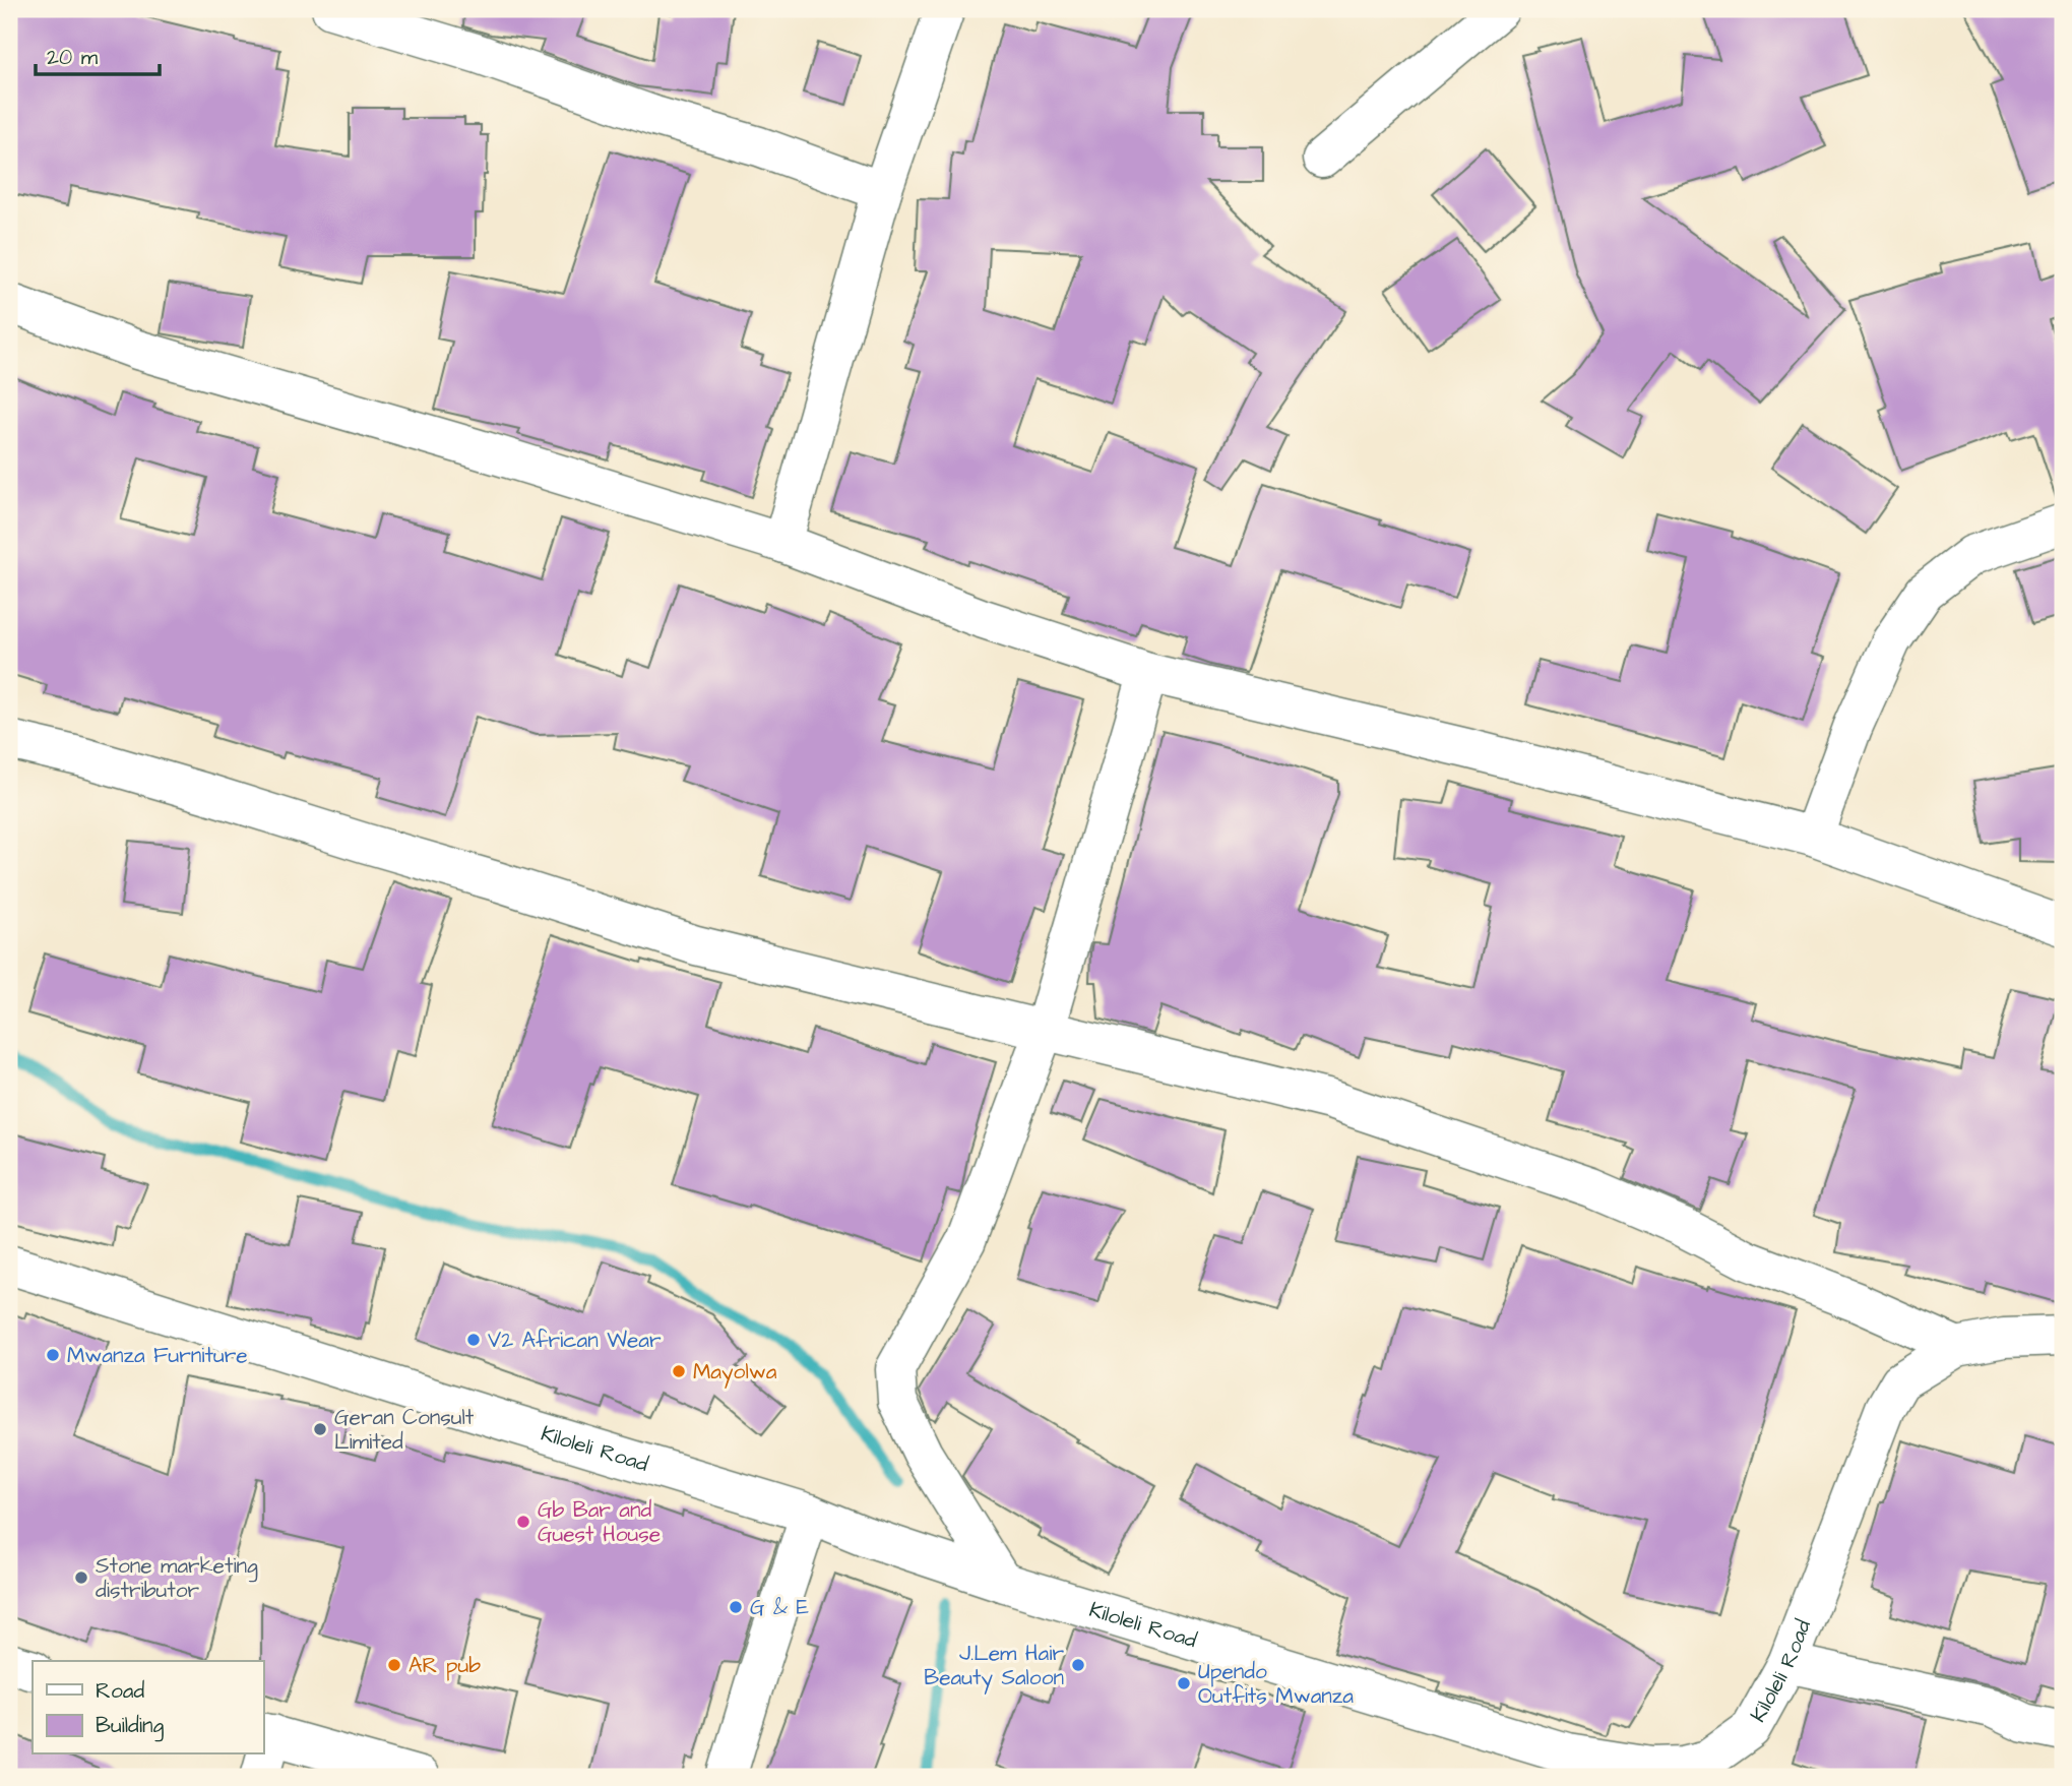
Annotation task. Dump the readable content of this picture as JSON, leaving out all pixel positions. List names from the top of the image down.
{
  "streets": {
    "street": ["Kiloleli Road"]
  },
  "places": [
    "V2 African Wear",
    "Mwanza Furniture",
    "Mayolwa",
    "Geran Consult Limited",
    "Gb Bar and Guest House",
    "Stone marketing distributor",
    "G & E",
    "AR pub",
    "J.Lem Hair Beauty Saloon",
    "Upendo Outfits Mwanza"
  ],
  "legend": ["Road", "Building"],
  "scale_bar": "20 m"
}
